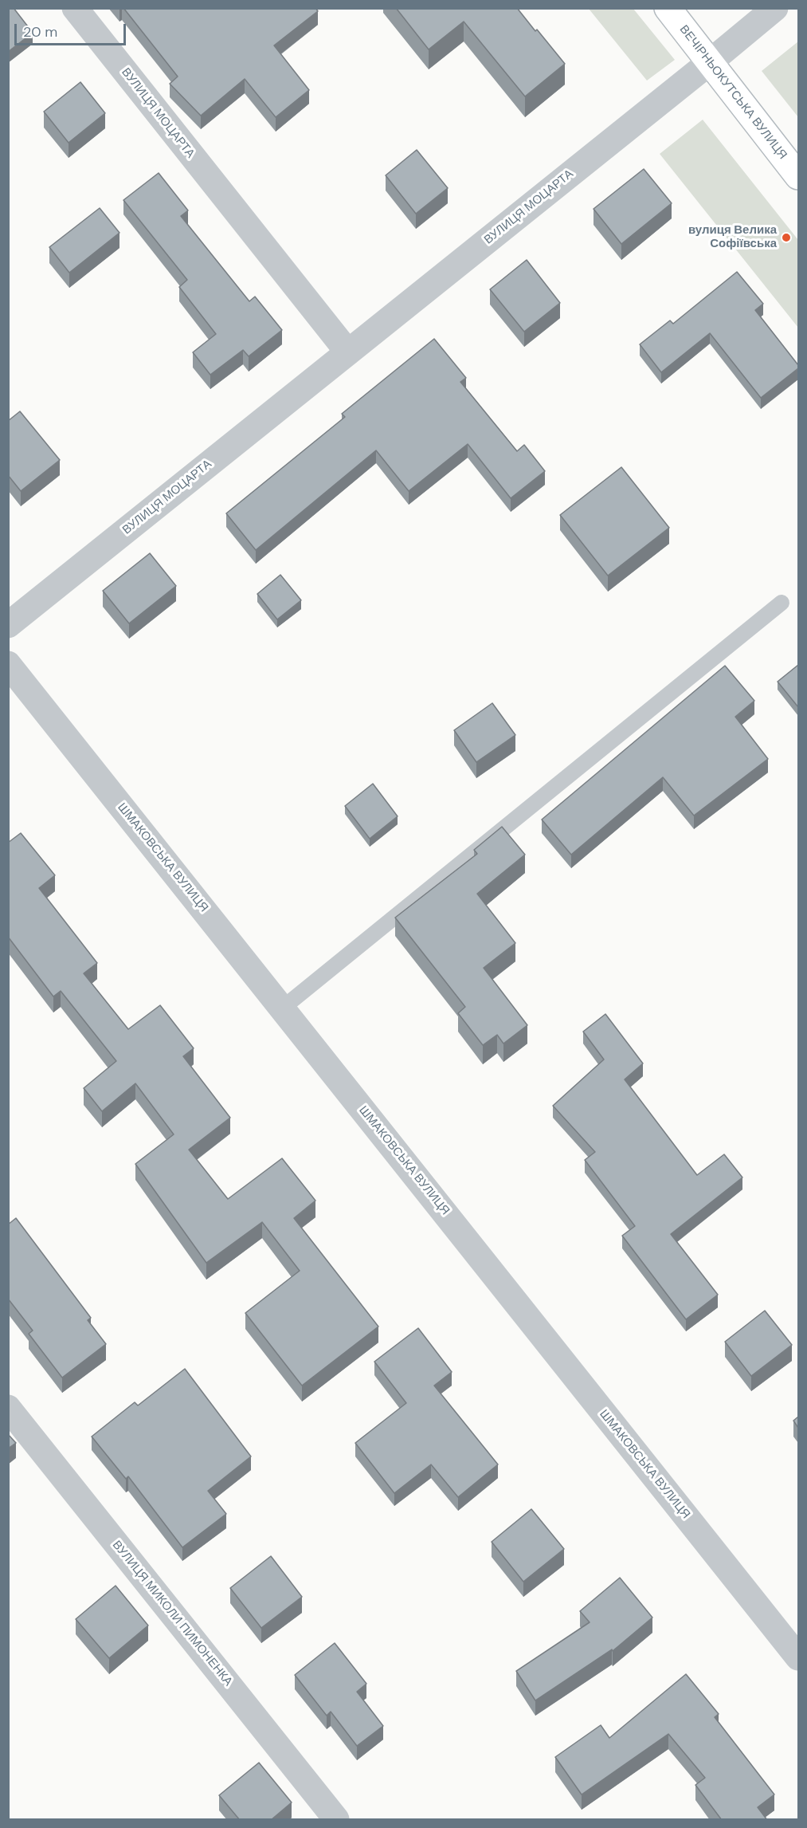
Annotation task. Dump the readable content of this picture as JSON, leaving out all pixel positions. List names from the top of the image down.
{
  "streets": {
    "street": [
      "ВЕЧІРНЬОКУТСЬКА ВУЛИЦЯ",
      "ВУЛИЦЯ МОЦАРТА",
      "ШМАКОВСЬКА ВУЛИЦЯ",
      "ВУЛИЦЯ МИКОЛИ ПИМОНЕНКА"
    ]
  },
  "crossings": [
    ["ВЕЧІРНЬОКУТСЬКА ВУЛИЦЯ", "ВУЛИЦЯ МОЦАРТА"]
  ],
  "places": ["вулиця Велика Софіївська"],
  "scale_bar": "20 m"
}
